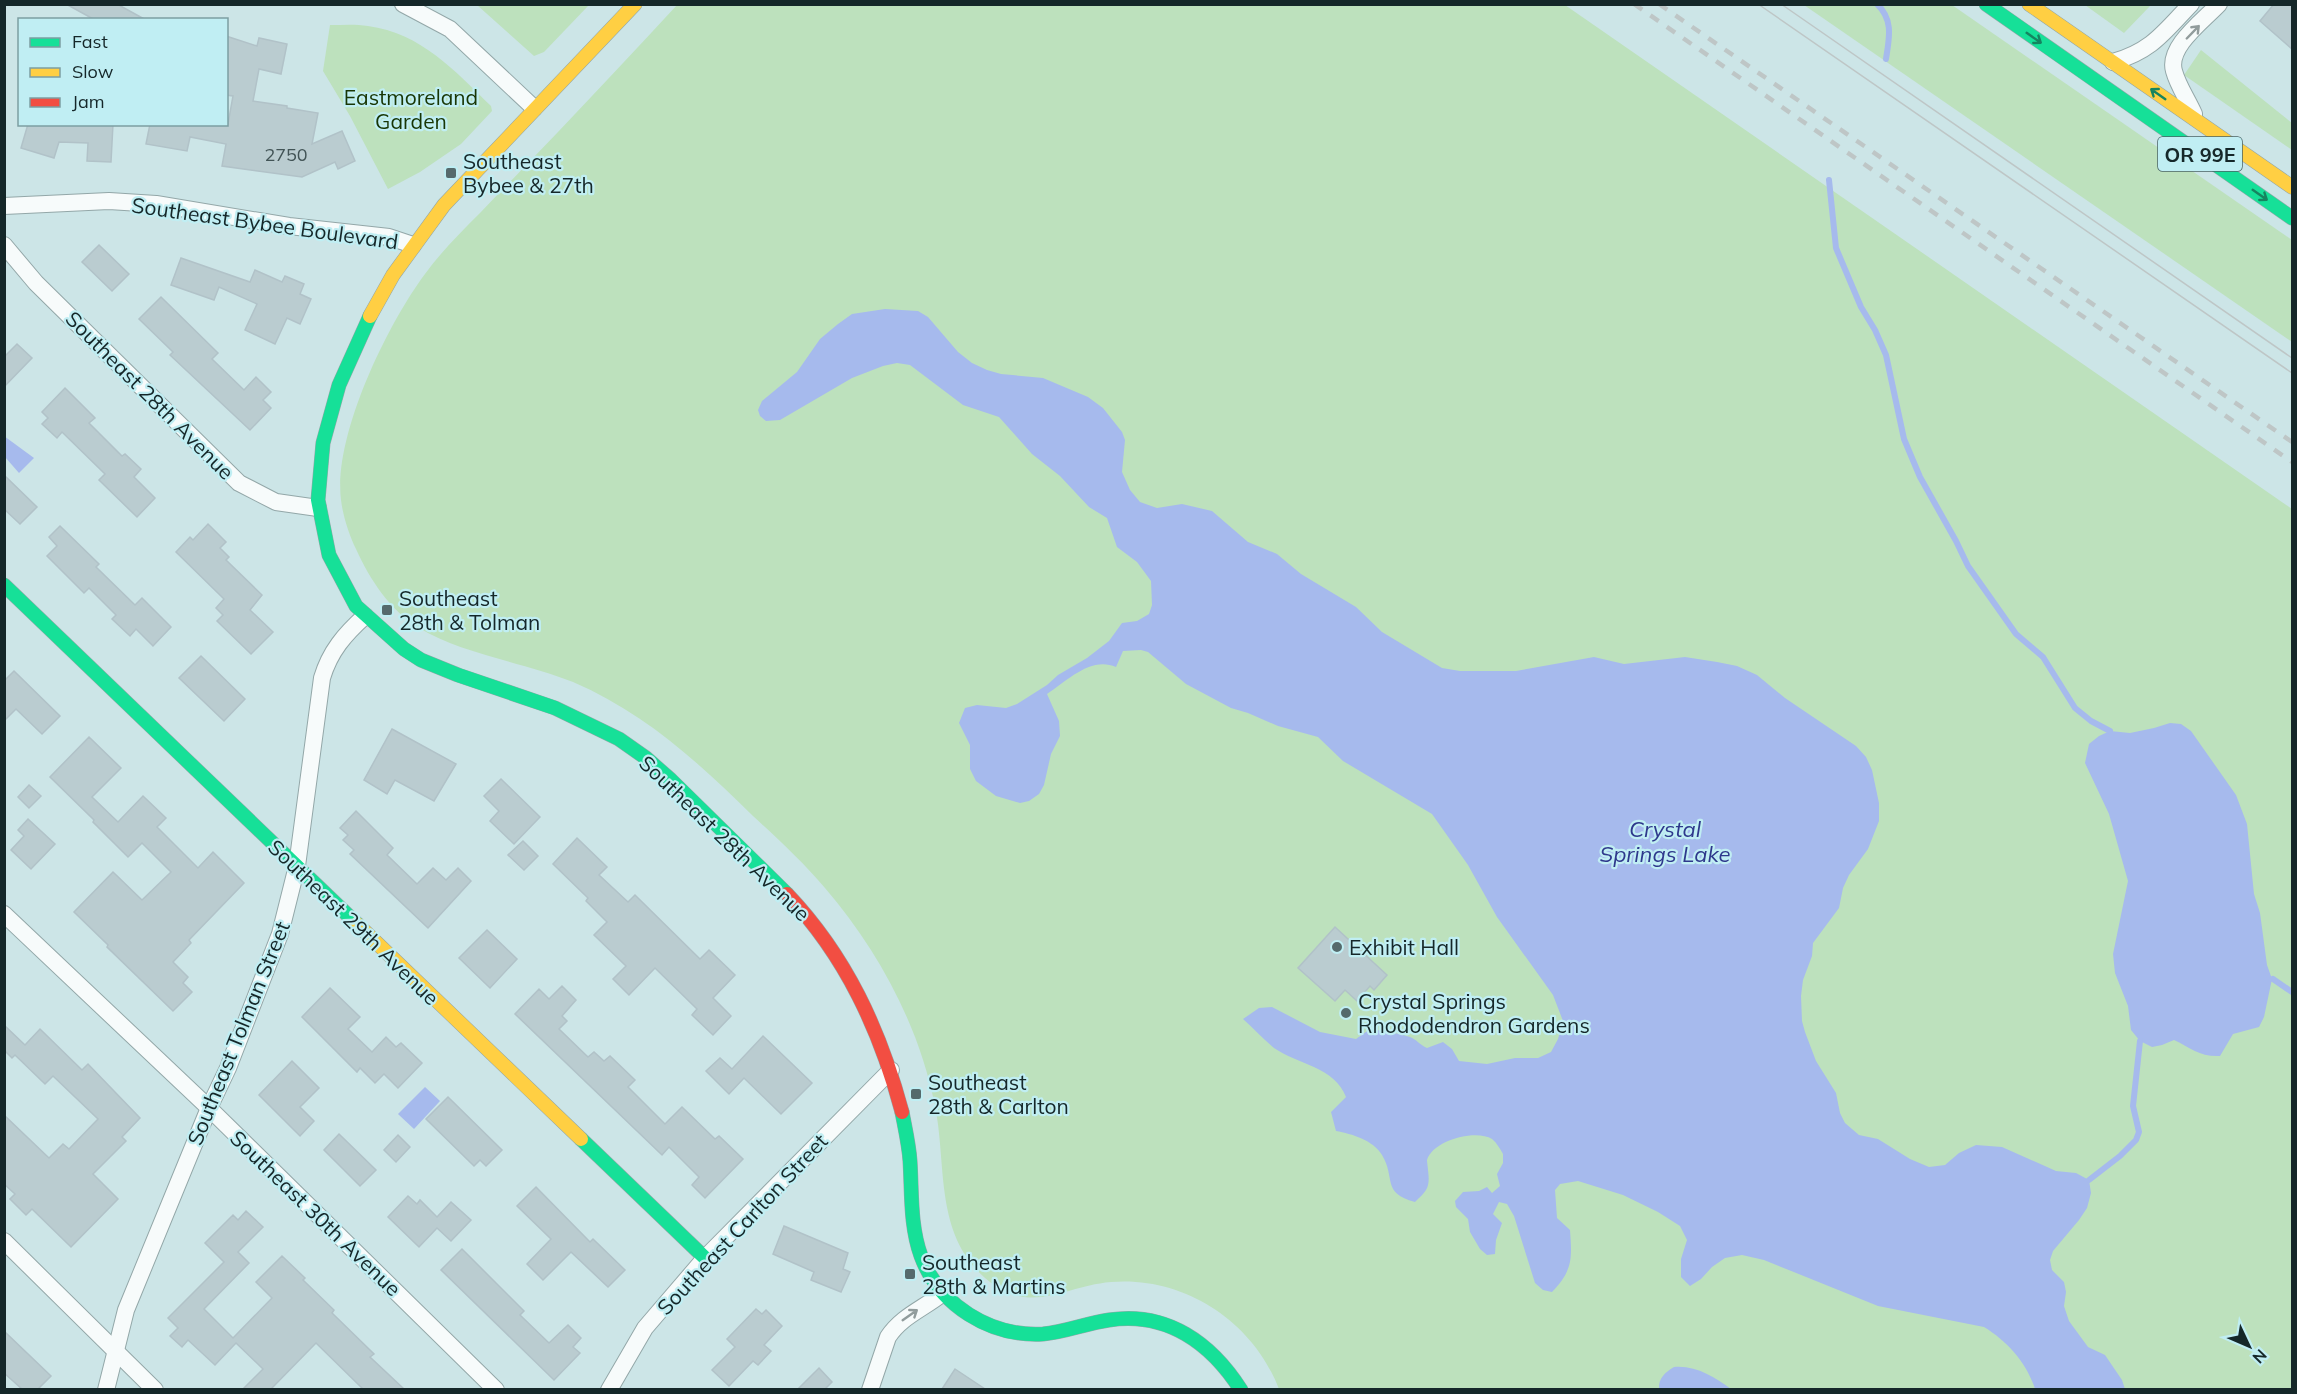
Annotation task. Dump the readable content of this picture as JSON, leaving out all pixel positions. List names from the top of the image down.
{
  "streets": {
    "main road": [
      "OR 99E",
      "Southeast Bybee Boulevard",
      "Southeast 28th Avenue",
      "Southeast 29th Avenue"
    ],
    "street": ["Southeast Tolman Street", "Southeast 30th Avenue", "Southeast Carlton Street"]
  },
  "crossings": [
    ["Southeast 28th Avenue", "Southeast Tolman Street"],
    ["Southeast 28th Avenue", "Southeast Carlton Street"],
    ["Southeast 29th Avenue", "Southeast Tolman Street"],
    ["Southeast 29th Avenue", "Southeast Carlton Street"],
    ["Southeast Tolman Street", "Southeast 30th Avenue"]
  ],
  "water": ["Crystal Springs Lake"],
  "parks": ["Eastmoreland Garden"],
  "places": {
    "transit": [
      "Southeast Bybee & 27th",
      "Southeast 28th & Tolman",
      "Southeast 28th & Carlton",
      "Southeast 28th & Martins"
    ],
    "other": ["Exhibit Hall", "Crystal Springs Rhododendron Gardens"]
  },
  "house_numbers": ["2750"],
  "legend": ["Fast", "Slow", "Jam"],
  "north": "bottom right"
}
